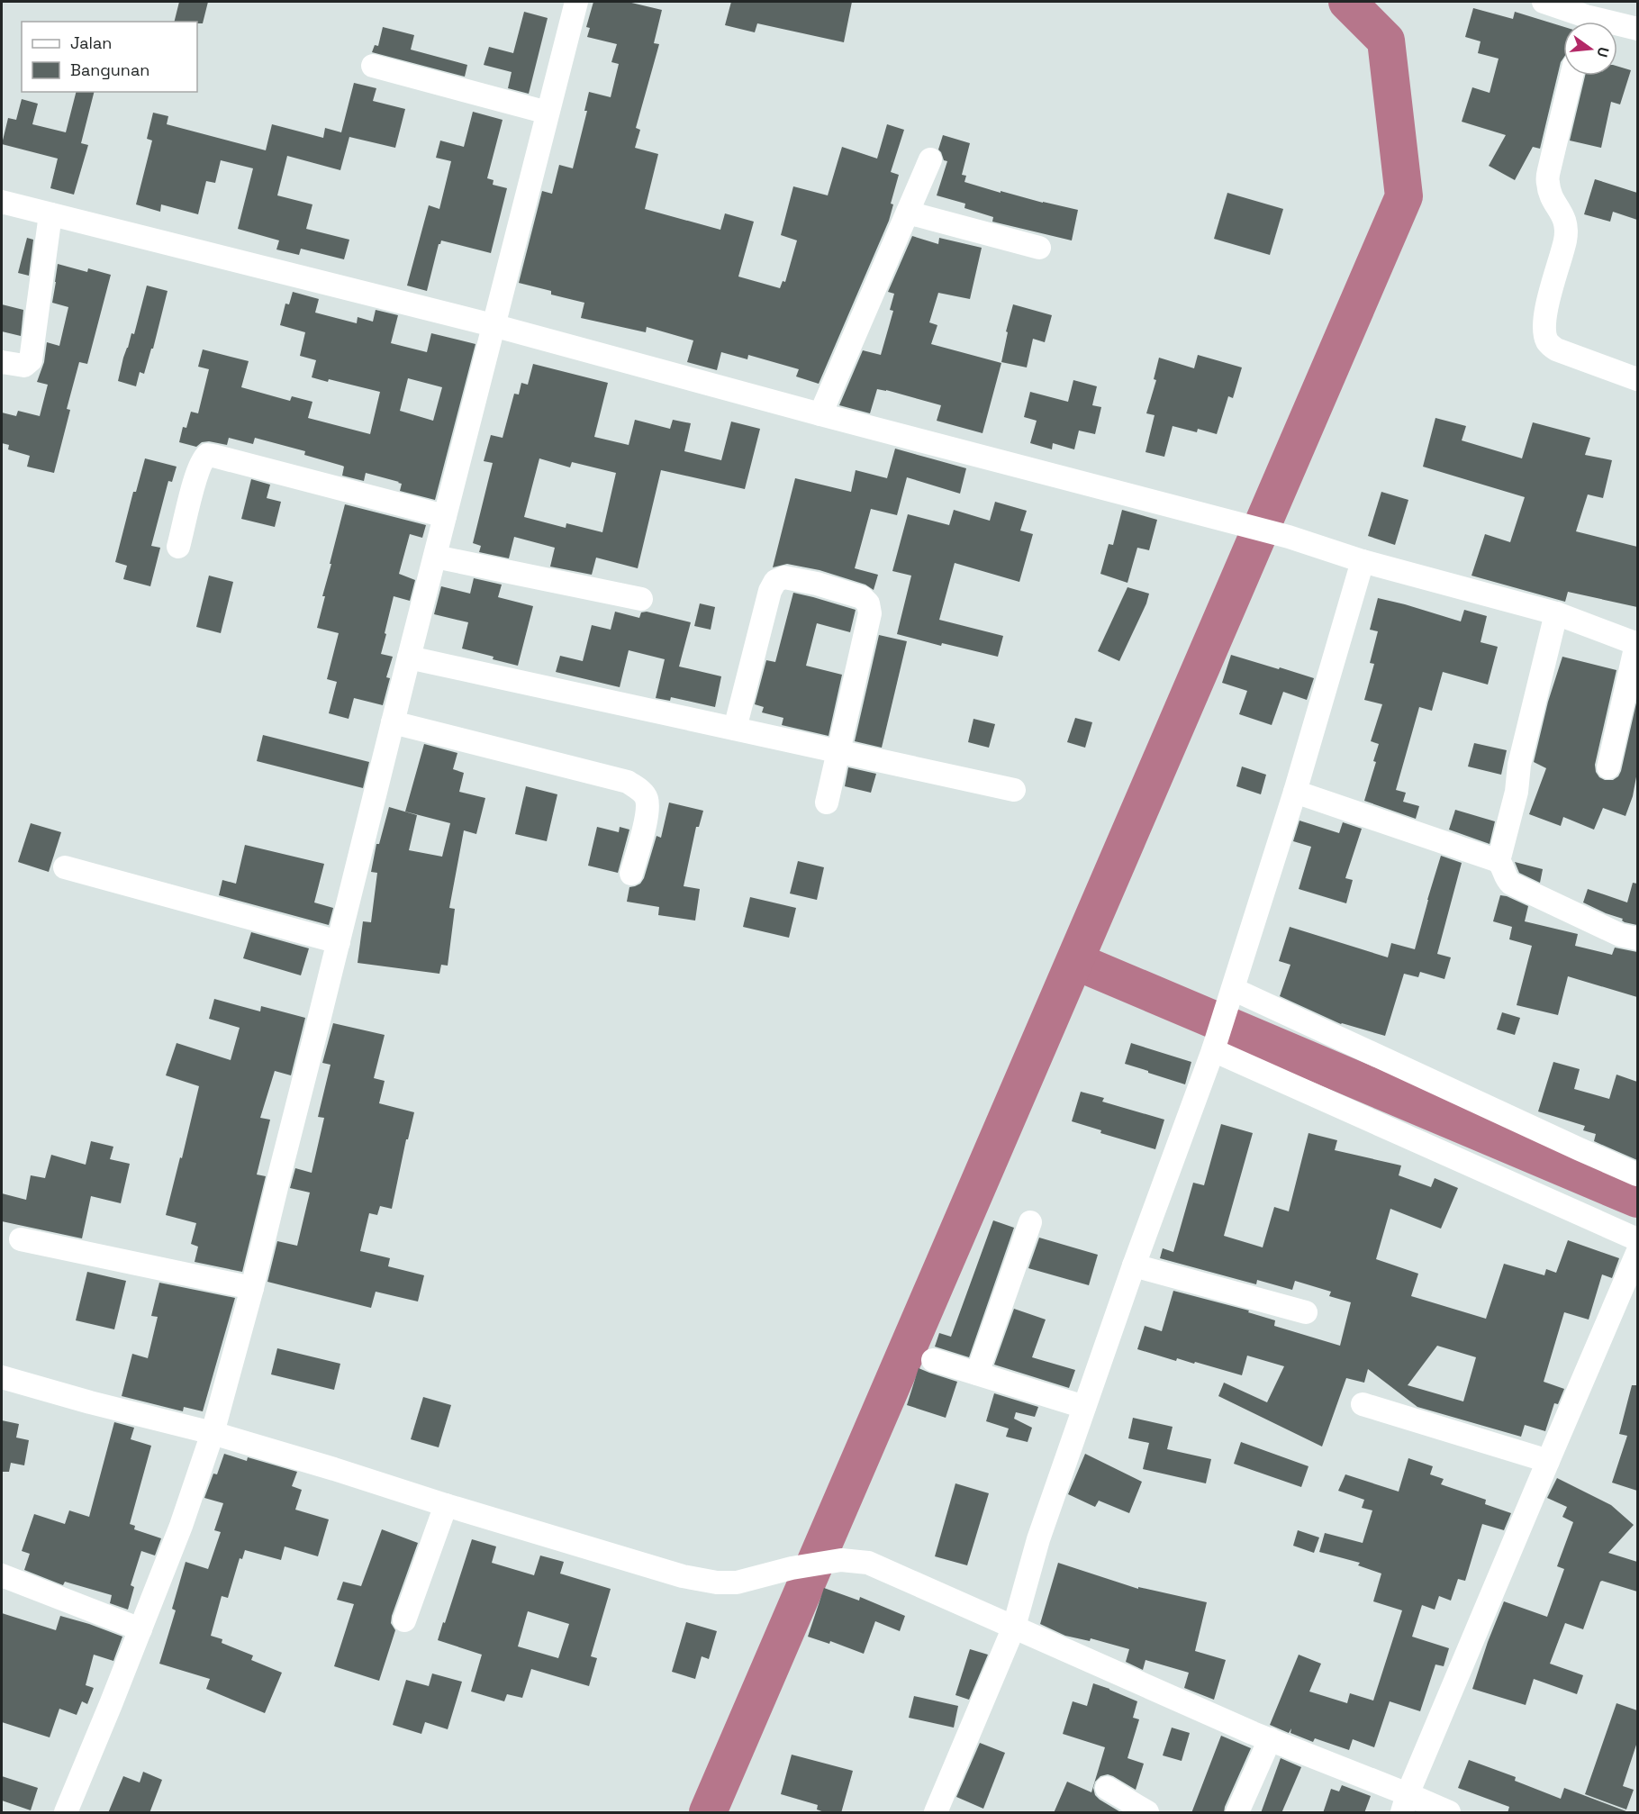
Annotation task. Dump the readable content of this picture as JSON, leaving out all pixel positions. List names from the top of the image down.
{
  "legend": ["Jalan", "Bangunan"],
  "north": "right"
}
